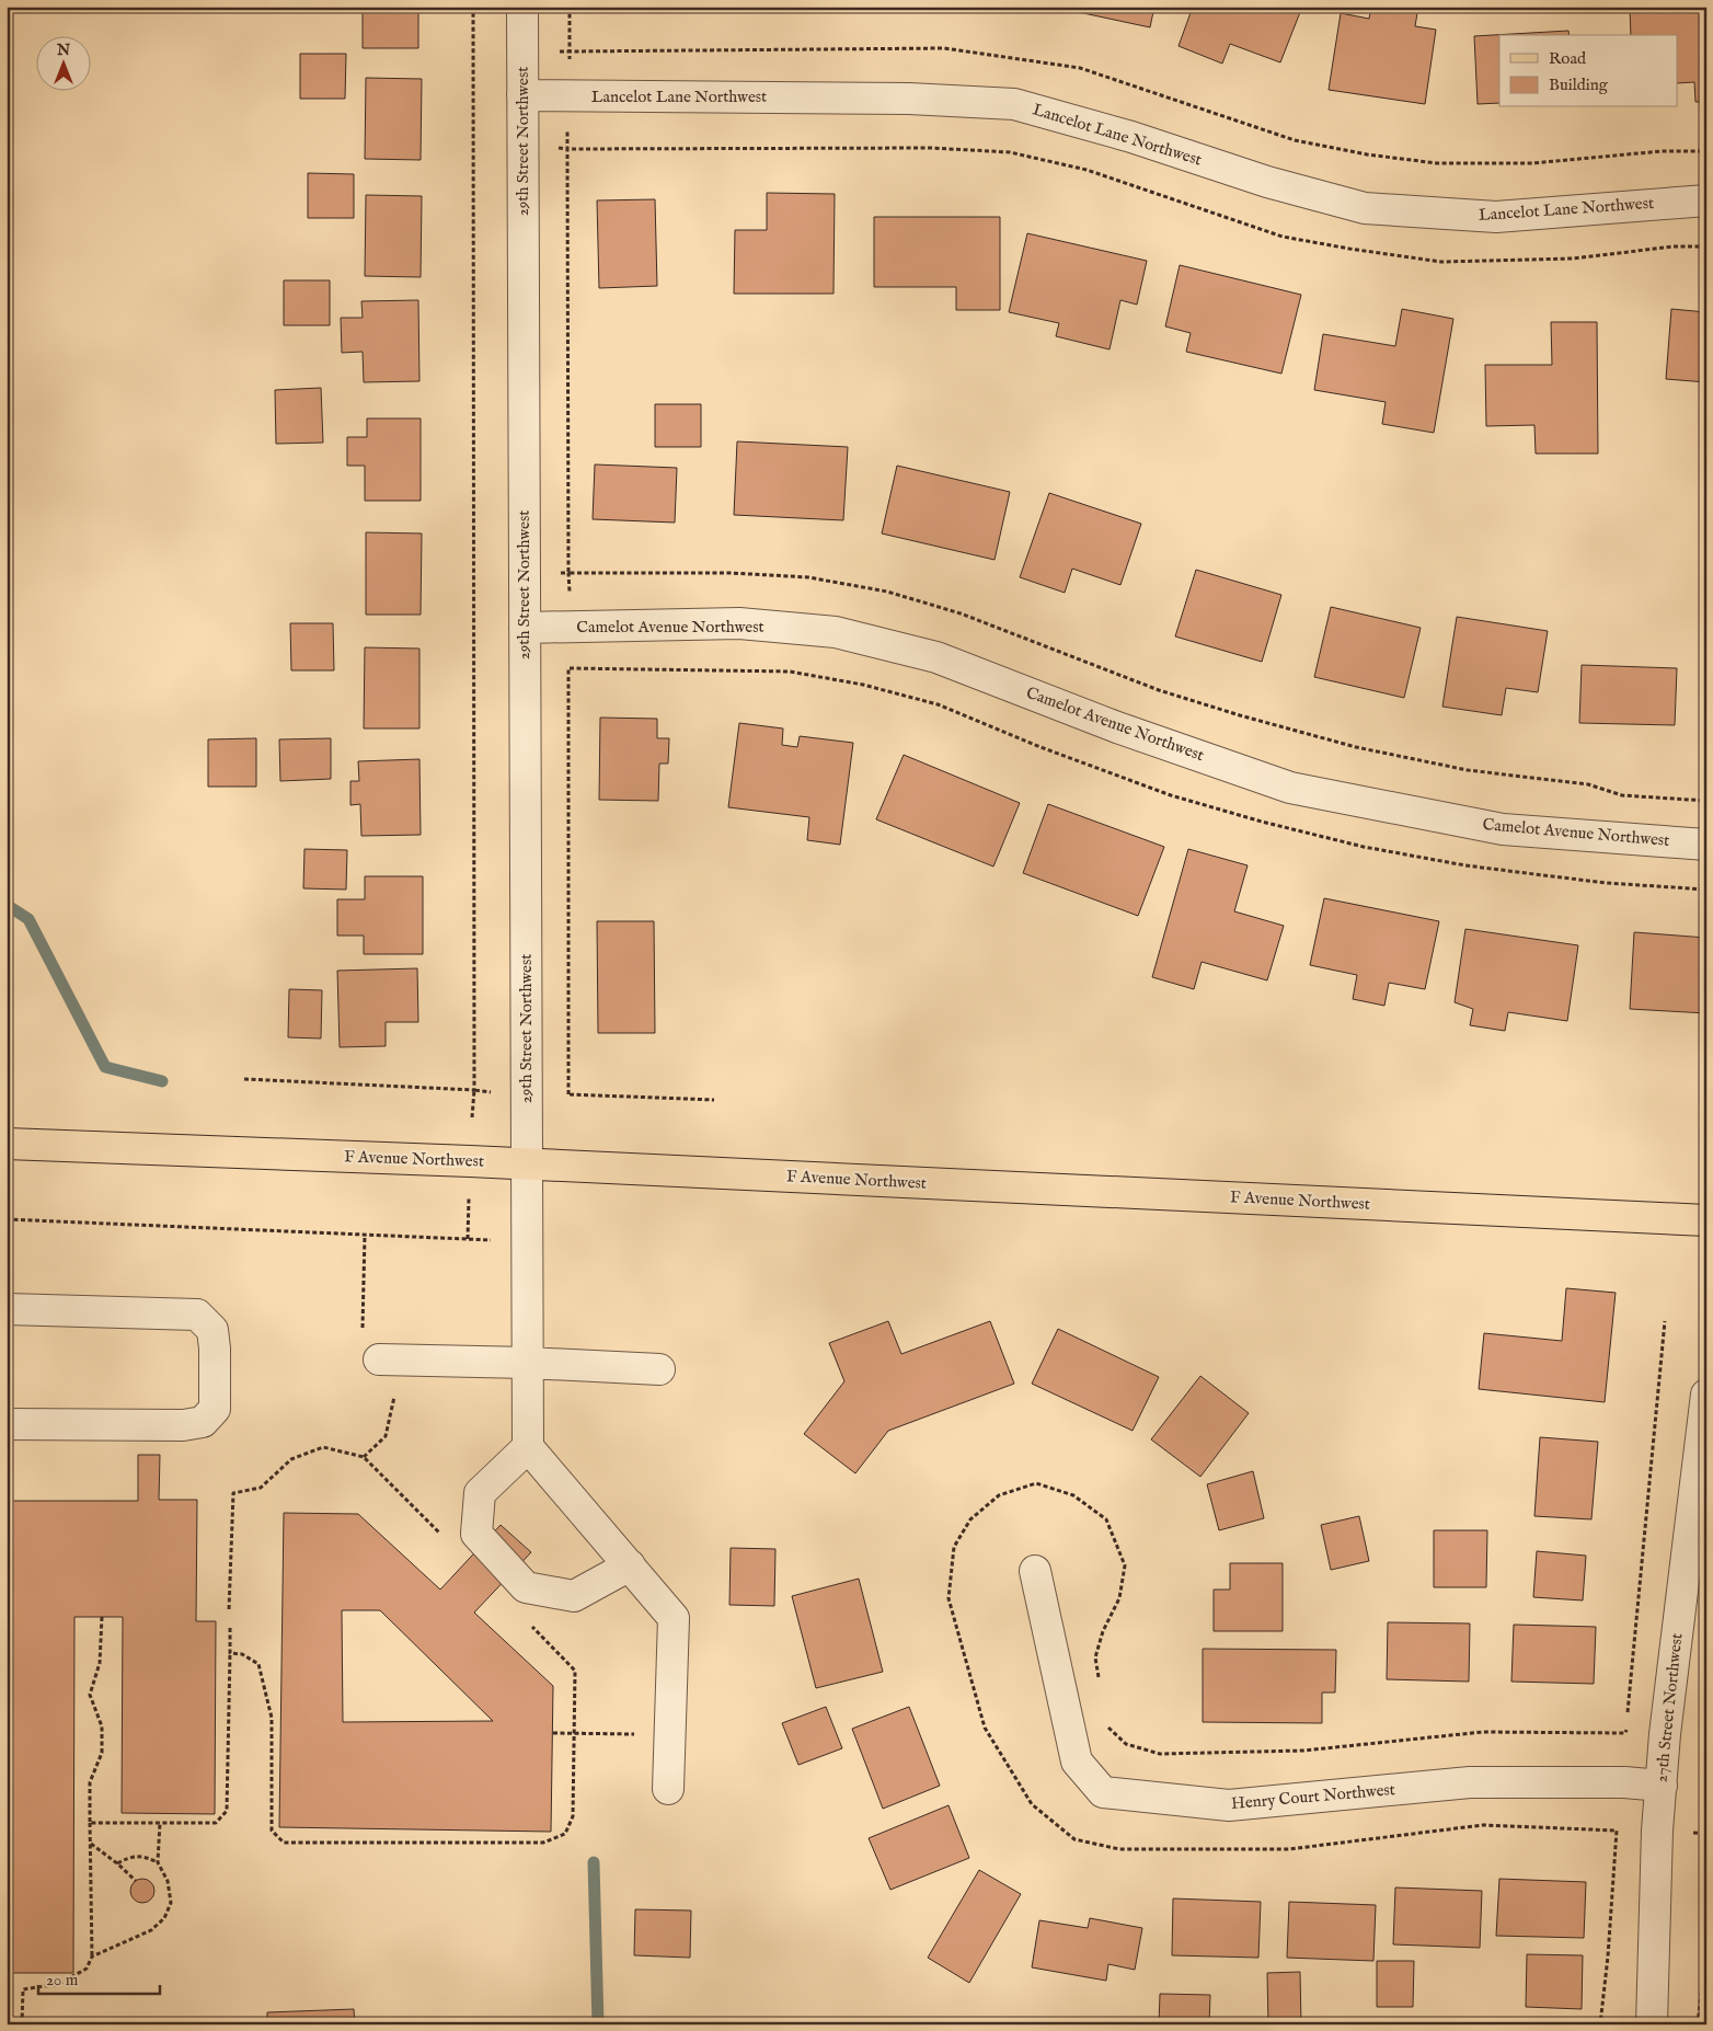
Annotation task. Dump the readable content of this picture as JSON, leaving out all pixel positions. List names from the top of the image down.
{
  "streets": {
    "main road": ["F Avenue Northwest"],
    "street": [
      "Lancelot Lane Northwest",
      "29th Street Northwest",
      "Camelot Avenue Northwest",
      "27th Street Northwest",
      "Henry Court Northwest"
    ]
  },
  "crossings": [
    ["Lancelot Lane Northwest", "29th Street Northwest"],
    ["29th Street Northwest", "Camelot Avenue Northwest"],
    ["29th Street Northwest", "F Avenue Northwest"],
    ["27th Street Northwest", "Henry Court Northwest"]
  ],
  "legend": ["Road", "Building"],
  "scale_bar": "20 m",
  "north": "top"
}
